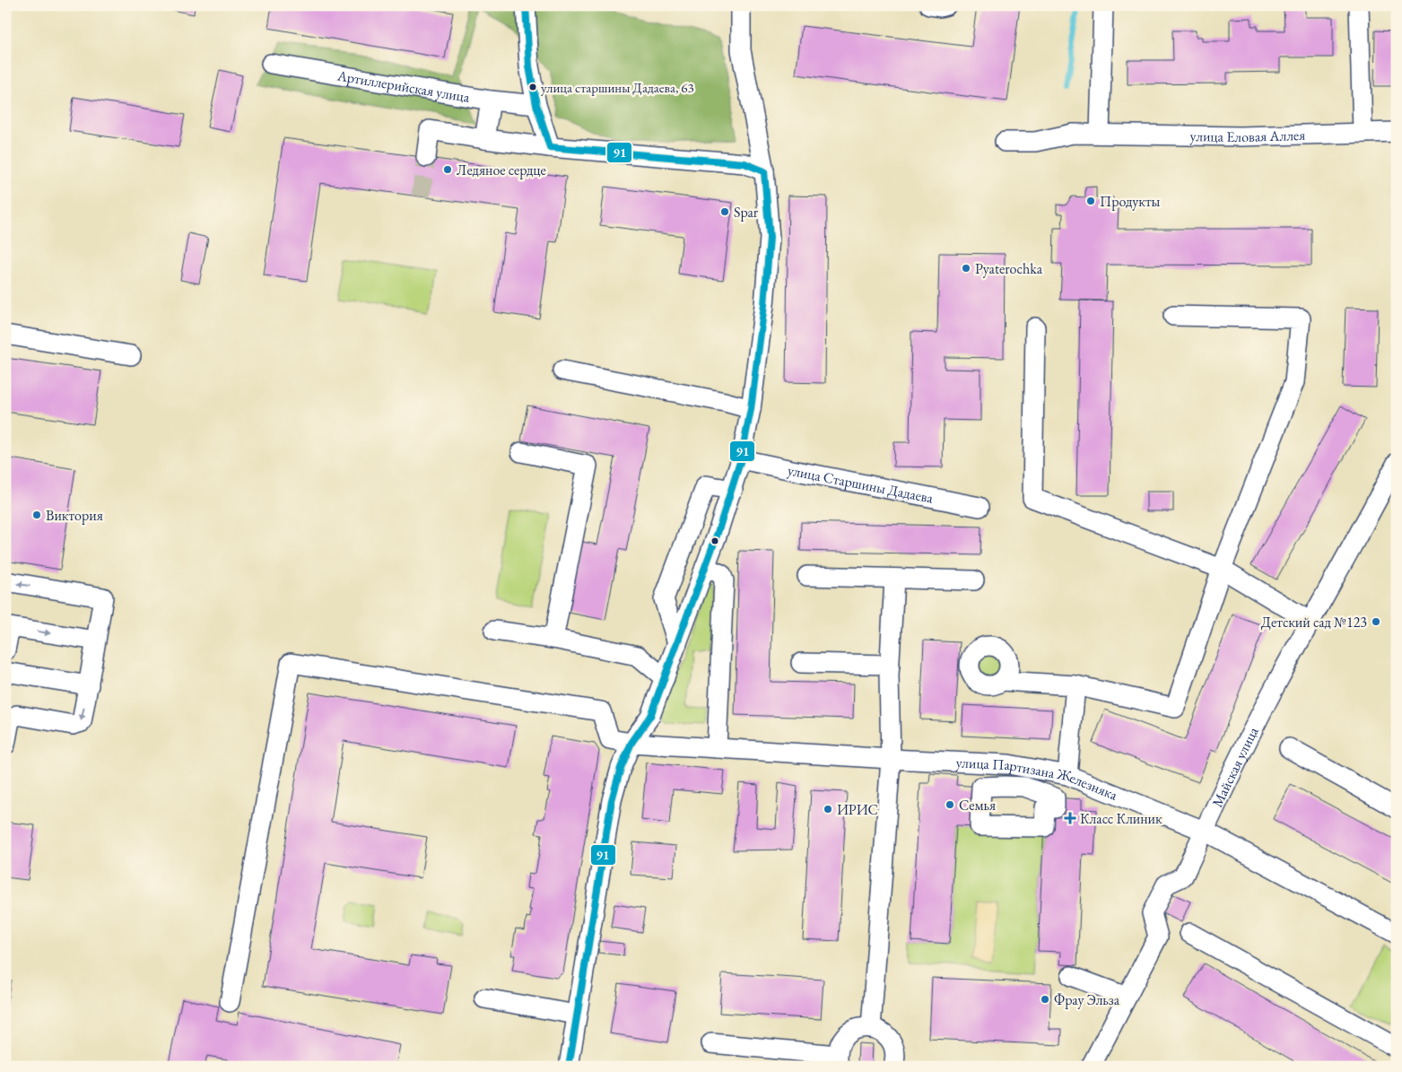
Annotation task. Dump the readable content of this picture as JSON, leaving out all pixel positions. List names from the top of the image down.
{
  "streets": {
    "street": [
      "Артиллерийская улица",
      "улица Еловая Аллея",
      "улица Старшины Дадаева",
      "Майская улица",
      "улица Партизана Железняка"
    ]
  },
  "crossings": [
    ["Майская улица", "улица Партизана Железняка"]
  ],
  "places": {
    "other": [
      "улица старшины Дадаева, 63",
      "Ледяное сердце",
      "Продукты",
      "Spar",
      "Pyaterochka",
      "Виктория",
      "Детский сад №123",
      "Семья",
      "ИРИС",
      "Фрау Эльза"
    ],
    "health": ["Класс Клиник"]
  },
  "lines": ["transit line 91"]
}
